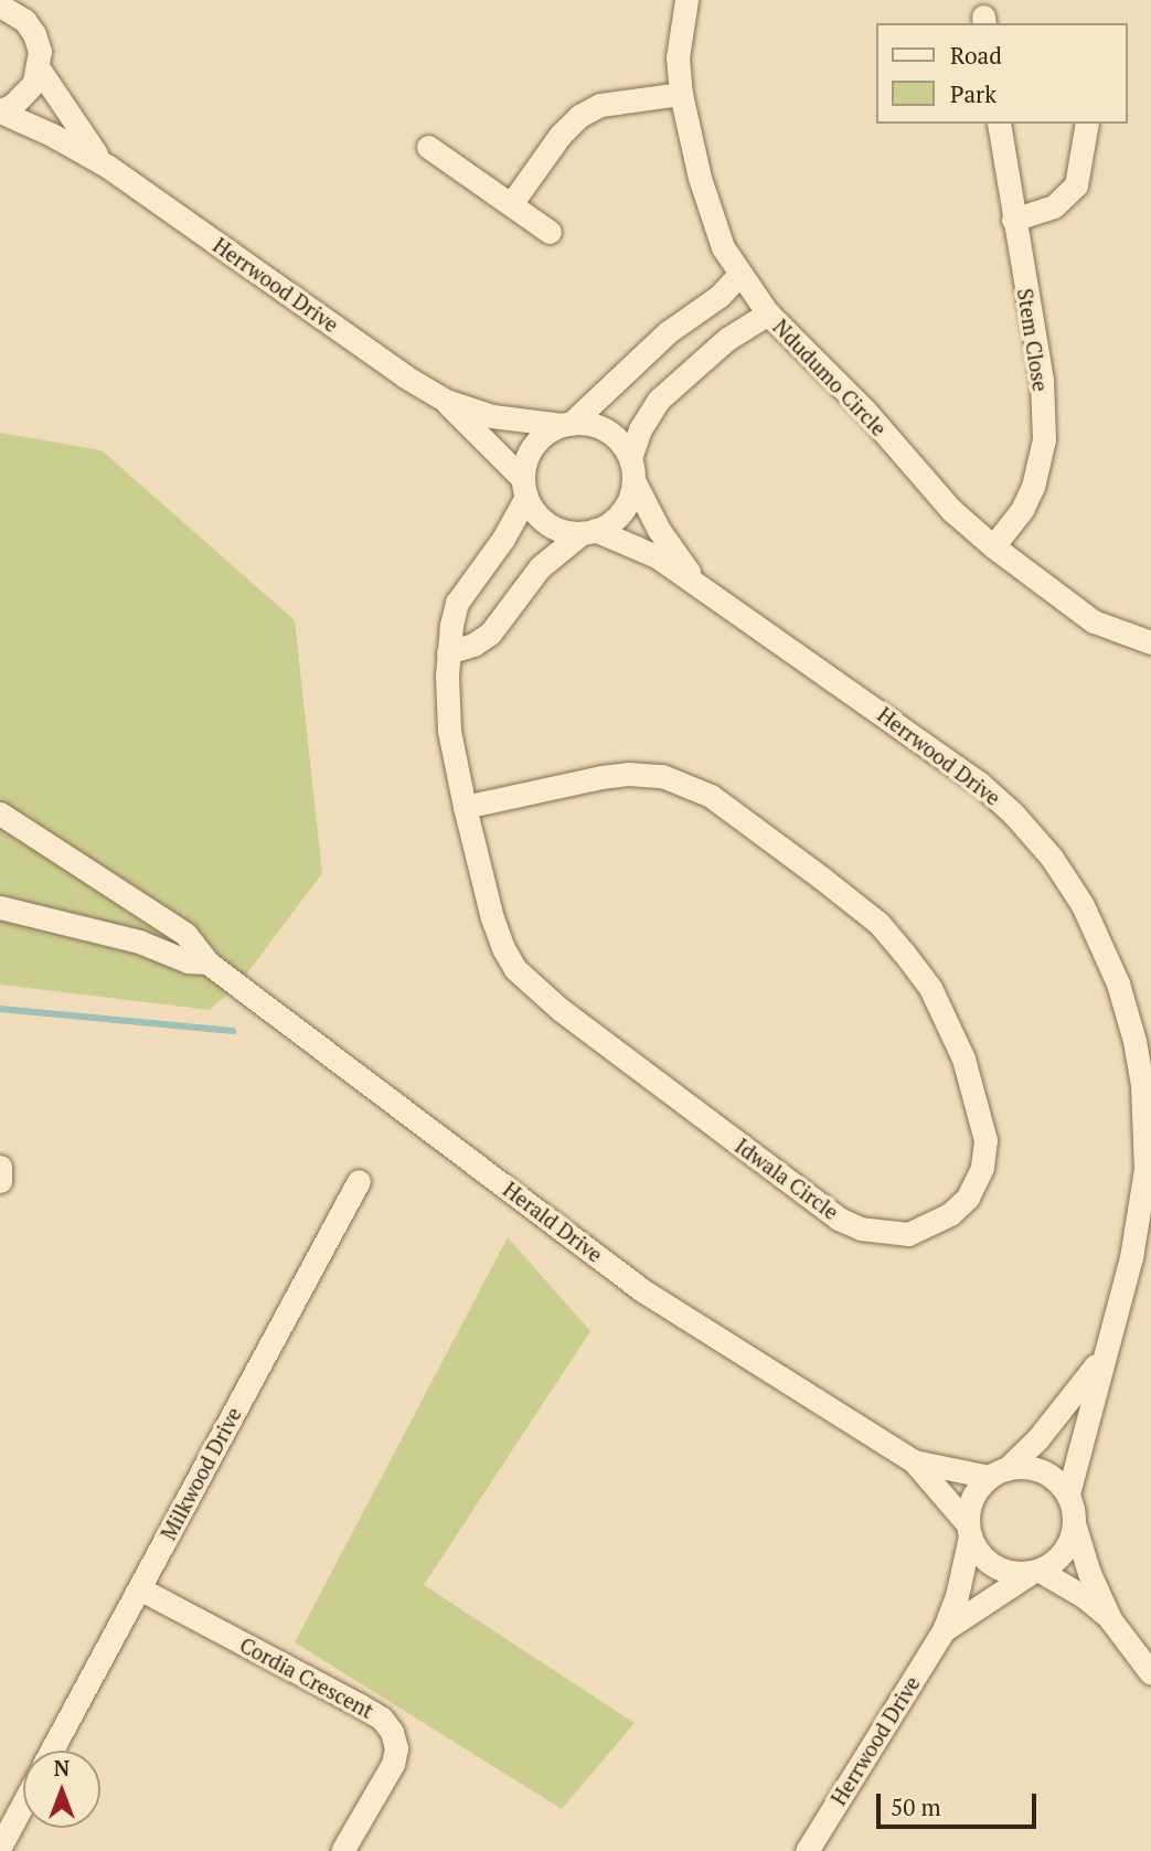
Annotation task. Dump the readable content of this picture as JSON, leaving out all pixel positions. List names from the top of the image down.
{
  "streets": {
    "street": [
      "Herrwood Drive",
      "Stem Close",
      "Ndudumo Circle",
      "Idwala Circle",
      "Herald Drive",
      "Milkwood Drive",
      "Cordia Crescent"
    ]
  },
  "crossings": [
    ["Herrwood Drive", "Idwala Circle"],
    ["Herrwood Drive", "Herald Drive"],
    ["Stem Close", "Ndudumo Circle"],
    ["Milkwood Drive", "Cordia Crescent"]
  ],
  "legend": ["Road", "Park"],
  "scale_bar": "50 m",
  "north": "top"
}
